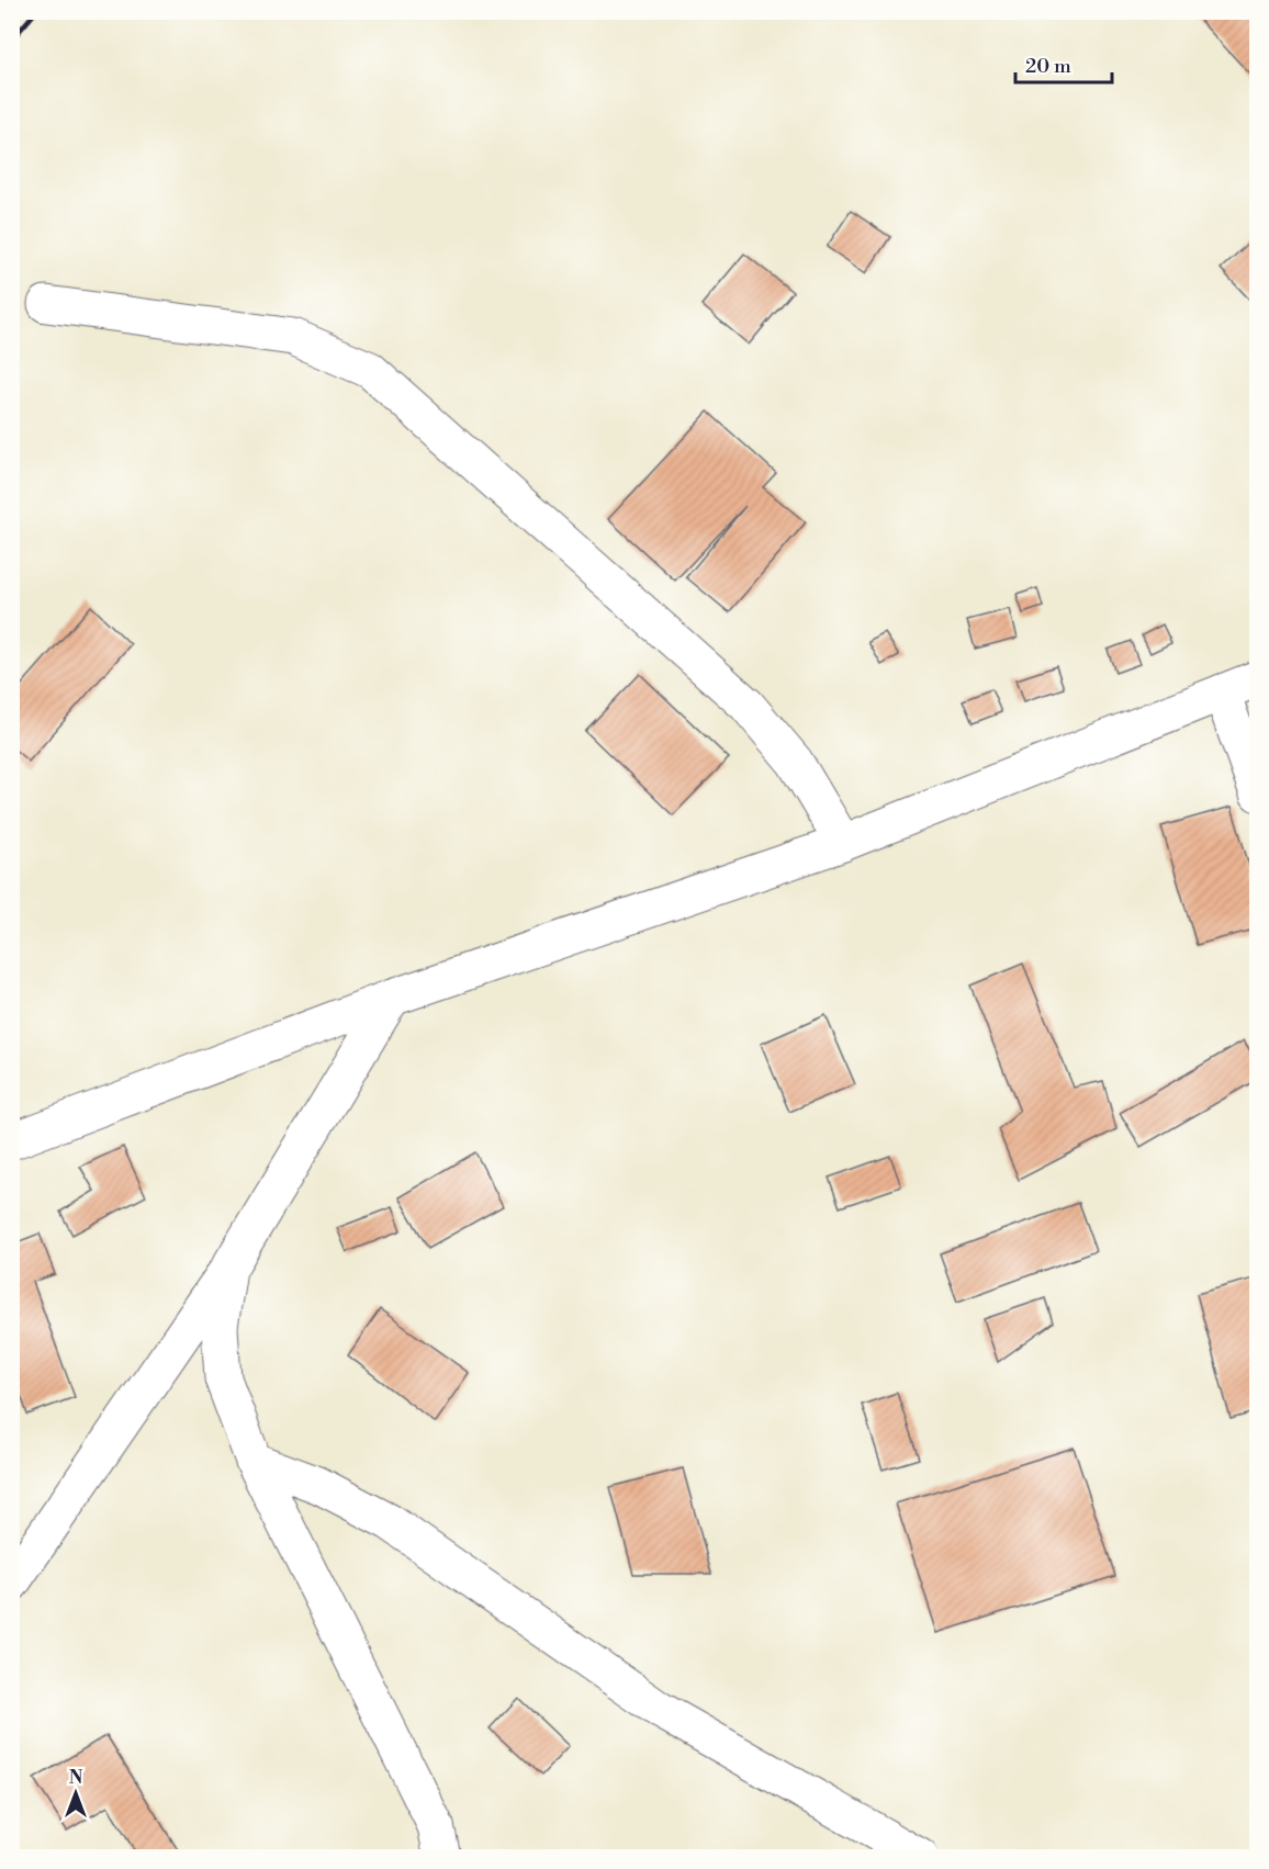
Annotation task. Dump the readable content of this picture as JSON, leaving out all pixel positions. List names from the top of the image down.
{
  "scale_bar": "20 m",
  "north": "top"
}
